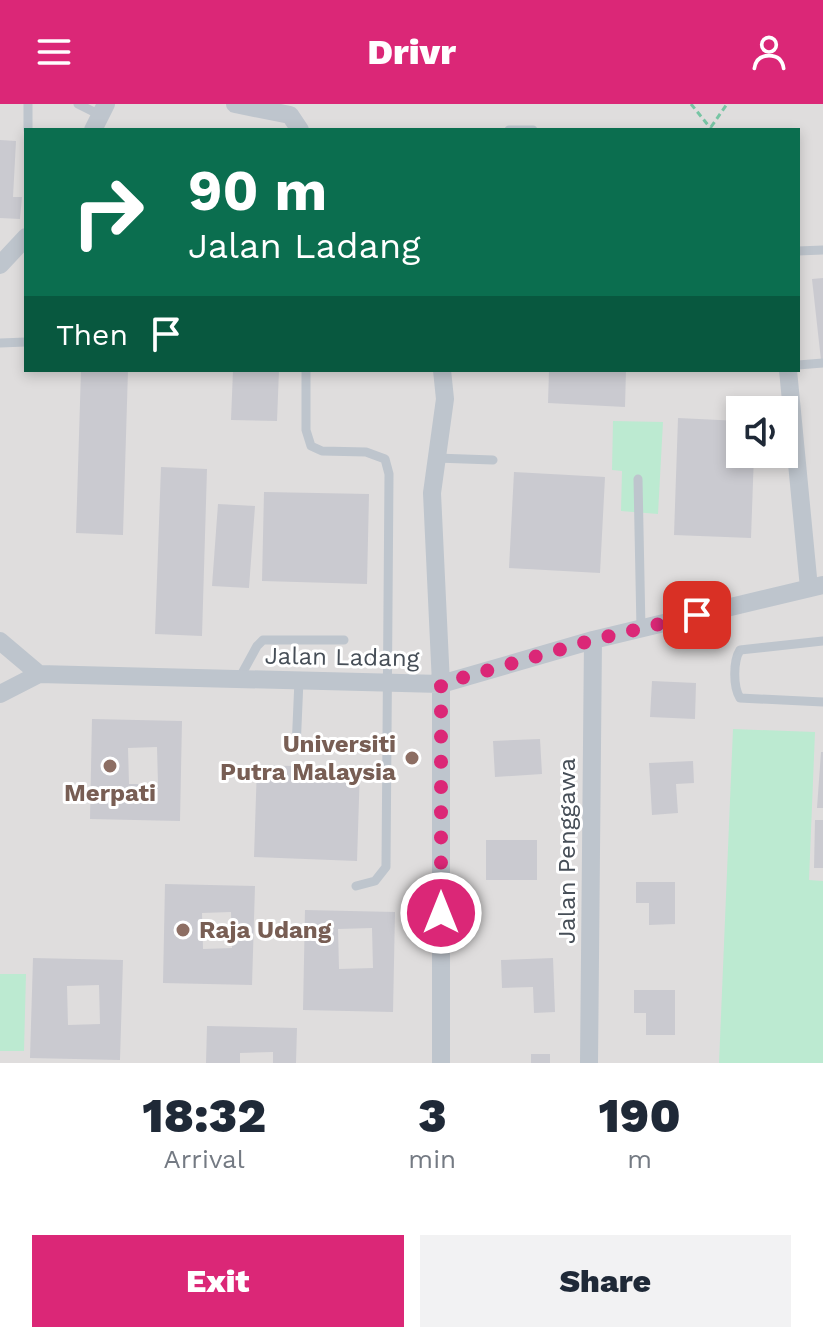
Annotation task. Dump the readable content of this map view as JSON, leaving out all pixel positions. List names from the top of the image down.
{
  "streets": {
    "street": ["Jalan Ladang", "Jalan Penggawa"]
  },
  "crossings": [
    ["Jalan Ladang", "Jalan Penggawa"]
  ],
  "places": ["Universiti Putra Malaysia", "Merpati", "Raja Udang"],
  "page": {
    "header": "Drivr",
    "turn": ["90 m", "Jalan Ladang"],
    "then": "Then",
    "eta": [
      "18:32",
      "Arrival",
      "3",
      "min",
      "190",
      "m"
    ],
    "buttons": ["Exit", "Share"]
  }
}
